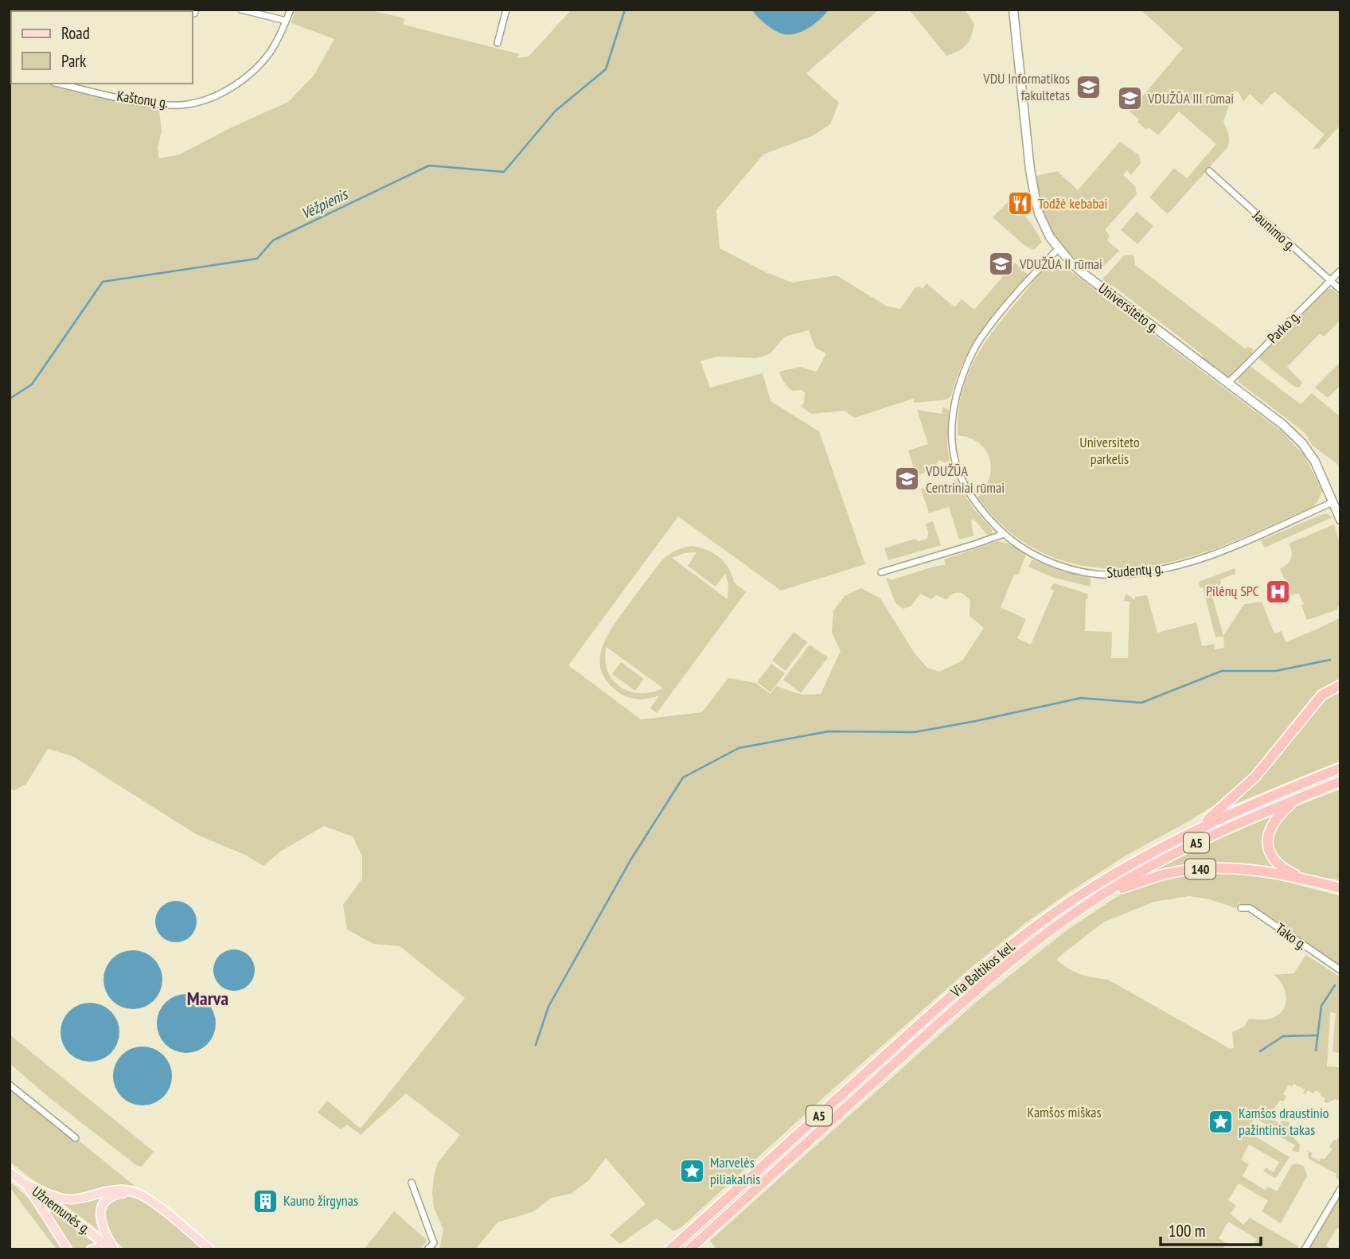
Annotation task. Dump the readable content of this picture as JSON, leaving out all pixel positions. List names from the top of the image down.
{
  "streets": {
    "highway": ["A5", "140", "Via Baltikos kel."],
    "main road": ["Universiteto g.", "Užnemunės g."],
    "street": [
      "Kaštonų g.",
      "Jaunimo g.",
      "Parko g.",
      "Studentų g.",
      "Tako g."
    ]
  },
  "crossings": [
    ["Jaunimo g.", "Parko g."],
    ["Universiteto g.", "Parko g."],
    ["Universiteto g.", "Studentų g."],
    ["140", "Via Baltikos kel."]
  ],
  "districts": ["Marva"],
  "water": ["Vėžpienis"],
  "parks": ["Universiteto parkelis", "Kamšos miškas"],
  "places": {
    "school or university": [
      "VDU Informatikos fakultetas",
      "VDUŽŪA III rūmai",
      "VDUŽŪA II rūmai",
      "VDUŽŪA Centriniai rūmai"
    ],
    "restaurant": ["Todžė kebabai"],
    "hospital": ["Pilėnų SPC"],
    "place": ["Kamšos draustinio pažintinis takas", "Marvelės piliakalnis"],
    "building": ["Kauno žirgynas"]
  },
  "legend": ["Road", "Park"],
  "scale_bar": "100 m"
}
